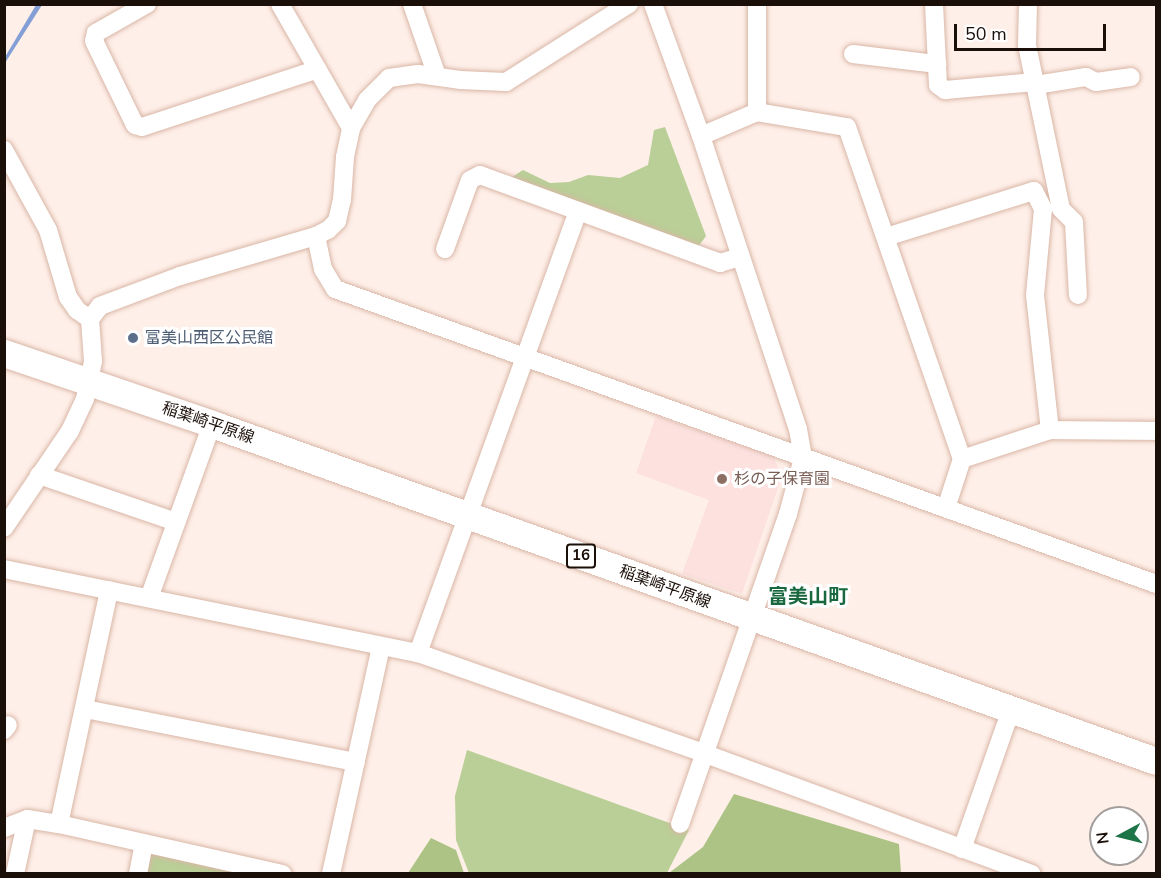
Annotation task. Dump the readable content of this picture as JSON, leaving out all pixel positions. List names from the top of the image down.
{
  "streets": {
    "main road": ["稲葉崎平原線", "16"]
  },
  "districts": ["富美山町"],
  "places": ["富美山西区公民館", "杉の子保育園"],
  "scale_bar": "50 m",
  "north": "left"
}
